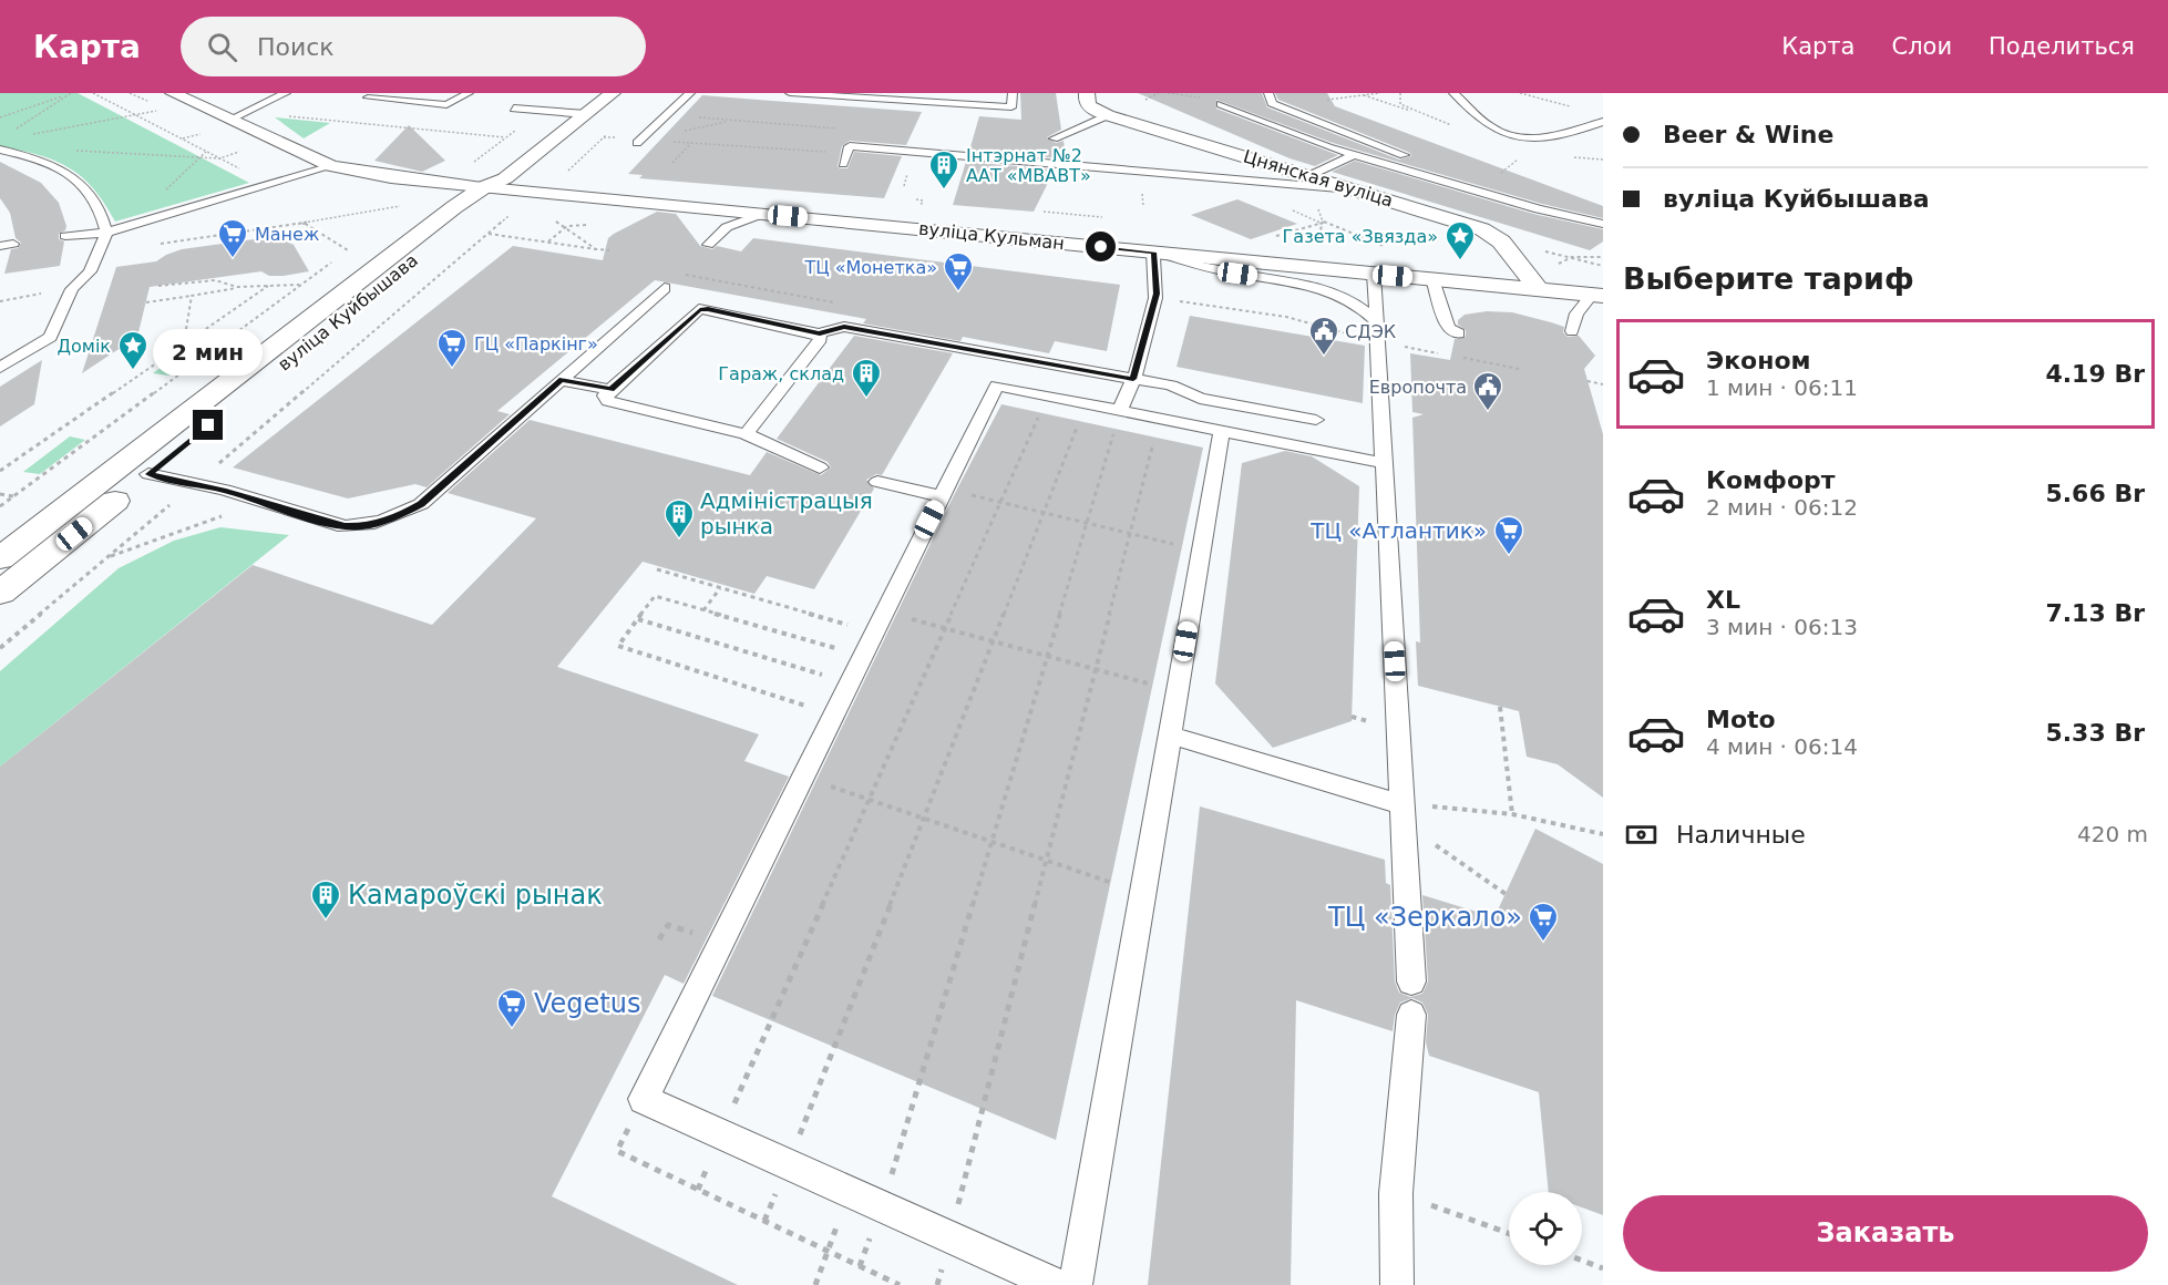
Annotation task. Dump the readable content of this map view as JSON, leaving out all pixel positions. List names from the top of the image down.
{
  "streets": {
    "street": ["Цнянская вуліца", "вуліца Кульман", "вуліца Куйбышава"]
  },
  "crossings": [
    ["Цнянская вуліца", "вуліца Кульман"],
    ["вуліца Кульман", "вуліца Куйбышава"]
  ],
  "places": {
    "building": [
      "Інтэрнат №2 ААТ «МВАВТ»",
      "Гараж, склад",
      "Адміністрацыя рынка",
      "Камароўскі рынак"
    ],
    "supermarket": [
      "Манеж",
      "ТЦ «Монетка»",
      "ГЦ «Паркінг»",
      "ТЦ «Атлантик»",
      "ТЦ «Зеркало»",
      "Vegetus"
    ],
    "place": ["Газета «Звязда»", "Домік"],
    "public building": ["СДЭК", "Европочта"]
  },
  "page": {
    "header": "Карта",
    "search": "Поиск",
    "nav": ["Карта", "Слои", "Поделиться"],
    "banner": ["Beer & Wine", "вуліца Куйбышава"],
    "heading": "Выберите тариф",
    "list": [
      {
        "name": "Эконом",
        "note": "1 мин · 06:11",
        "value": "4.19 Br"
      },
      {
        "name": "Комфорт",
        "note": "2 мин · 06:12",
        "value": "5.66 Br"
      },
      {
        "name": "XL",
        "note": "3 мин · 06:13",
        "value": "7.13 Br"
      },
      {
        "name": "Moto",
        "note": "4 мин · 06:14",
        "value": "5.33 Br"
      }
    ],
    "bubble": "2 мин",
    "pay": ["Наличные", "420 m"],
    "buttons": "Заказать"
  }
}
